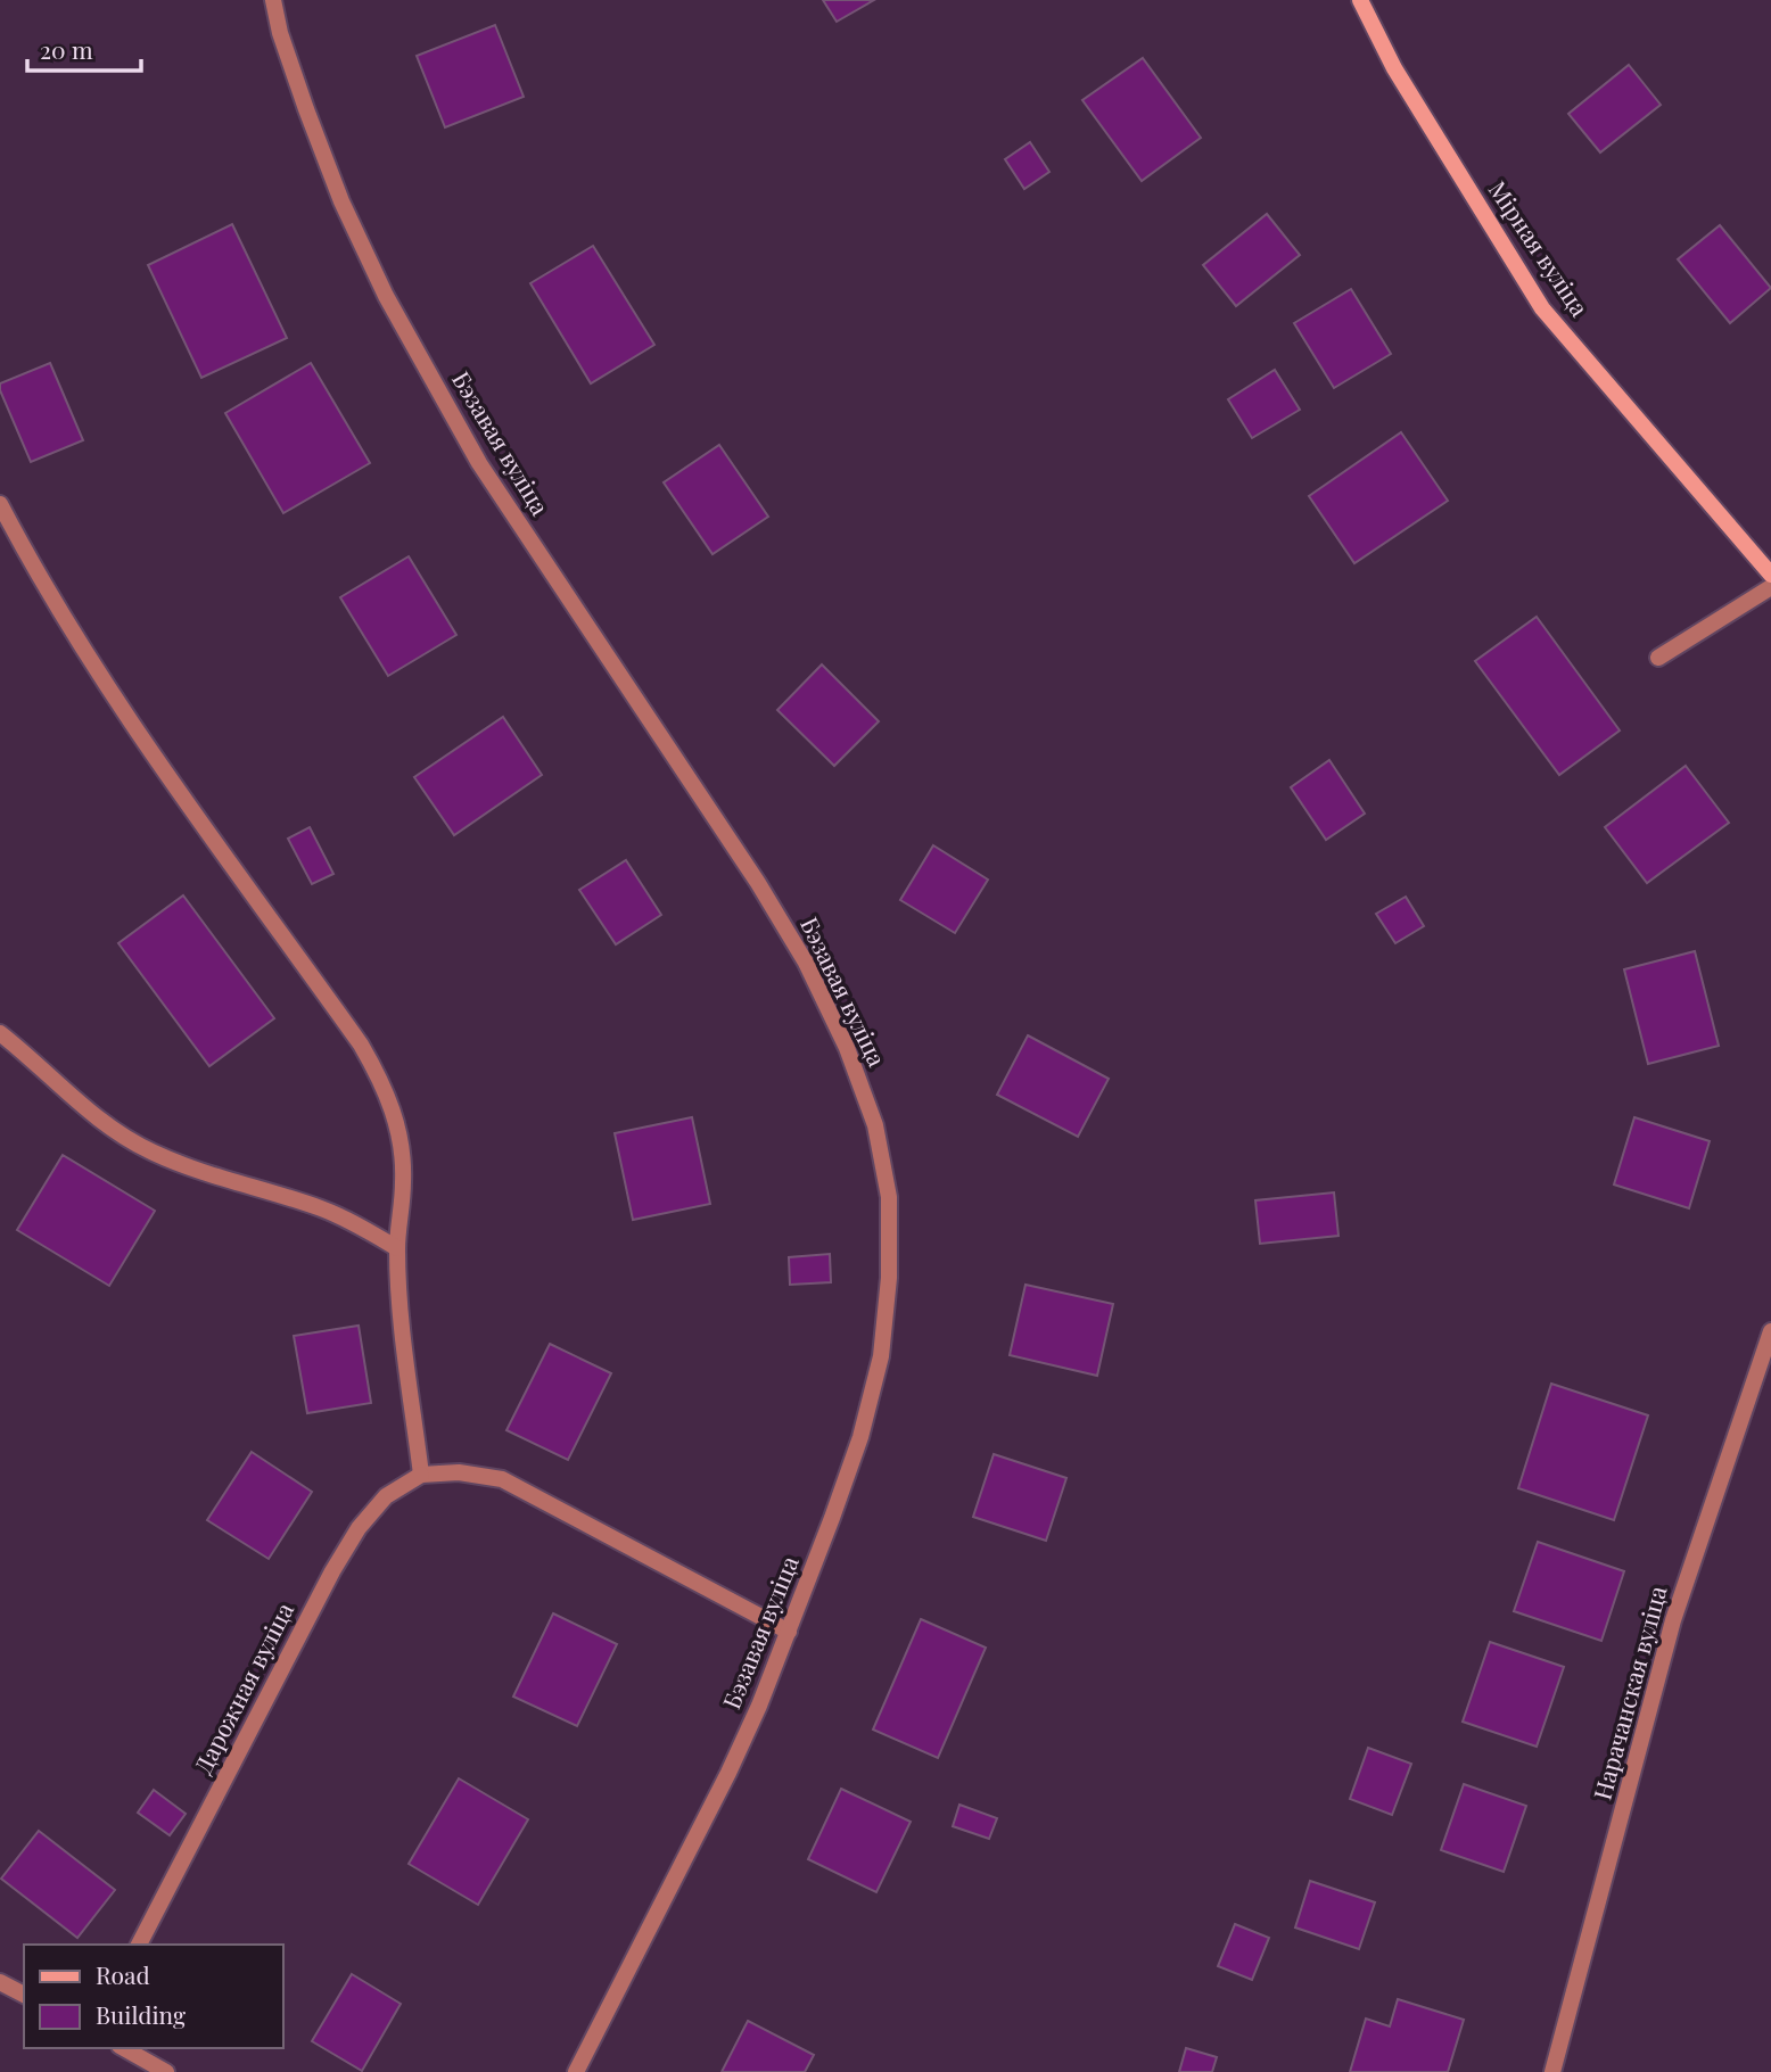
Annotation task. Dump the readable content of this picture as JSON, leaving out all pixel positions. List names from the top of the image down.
{
  "streets": {
    "street": [
      "Мірная вуліца",
      "Бэзавая вуліца",
      "Дарожная вуліца",
      "Нарачанская вуліца"
    ]
  },
  "legend": ["Road", "Building"],
  "scale_bar": "20 m"
}
